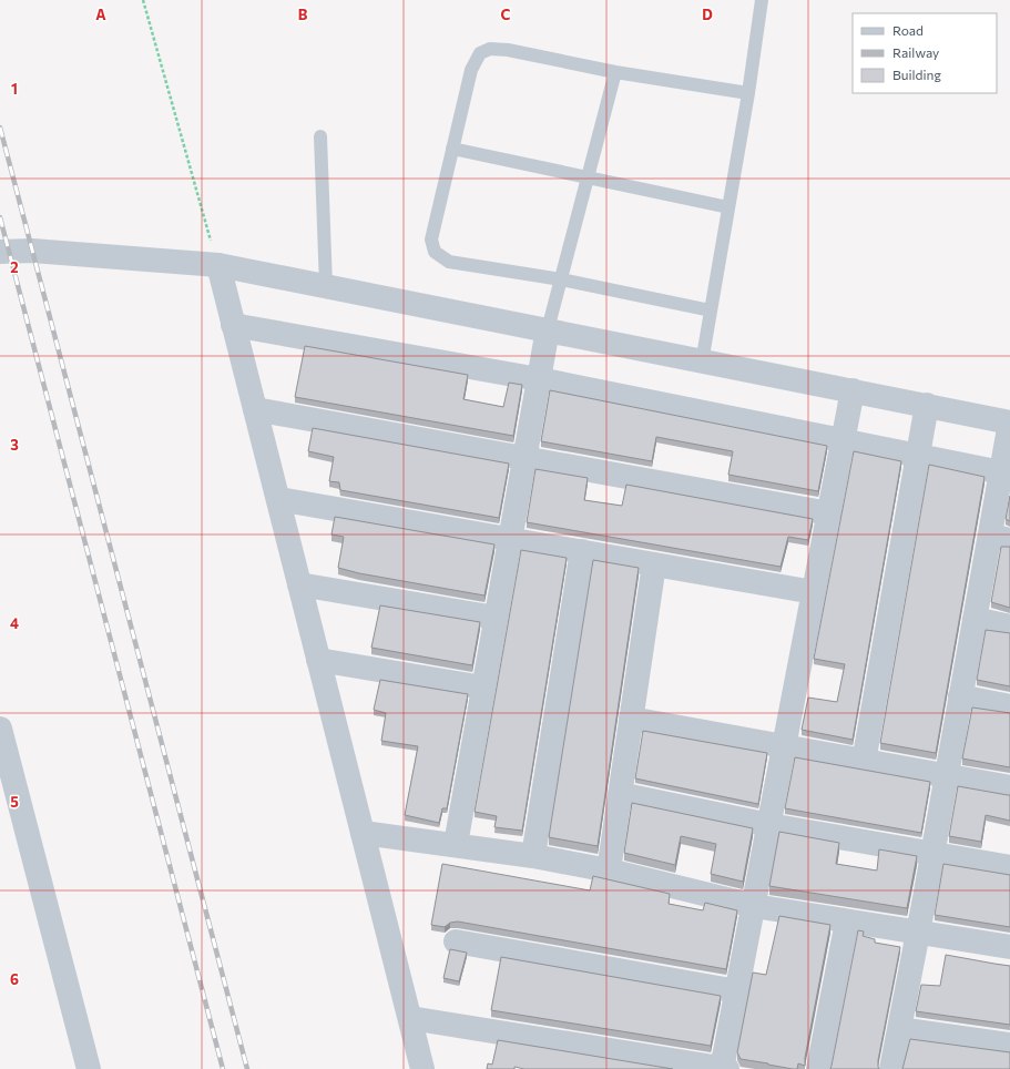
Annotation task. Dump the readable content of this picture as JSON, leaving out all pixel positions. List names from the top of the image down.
{
  "legend": ["Road", "Railway", "Building"],
  "grid": {
    "columns": [
      "A",
      "B",
      "C",
      "D"
    ],
    "rows": [
      "1",
      "2",
      "3",
      "4",
      "5",
      "6"
    ]
  }
}
